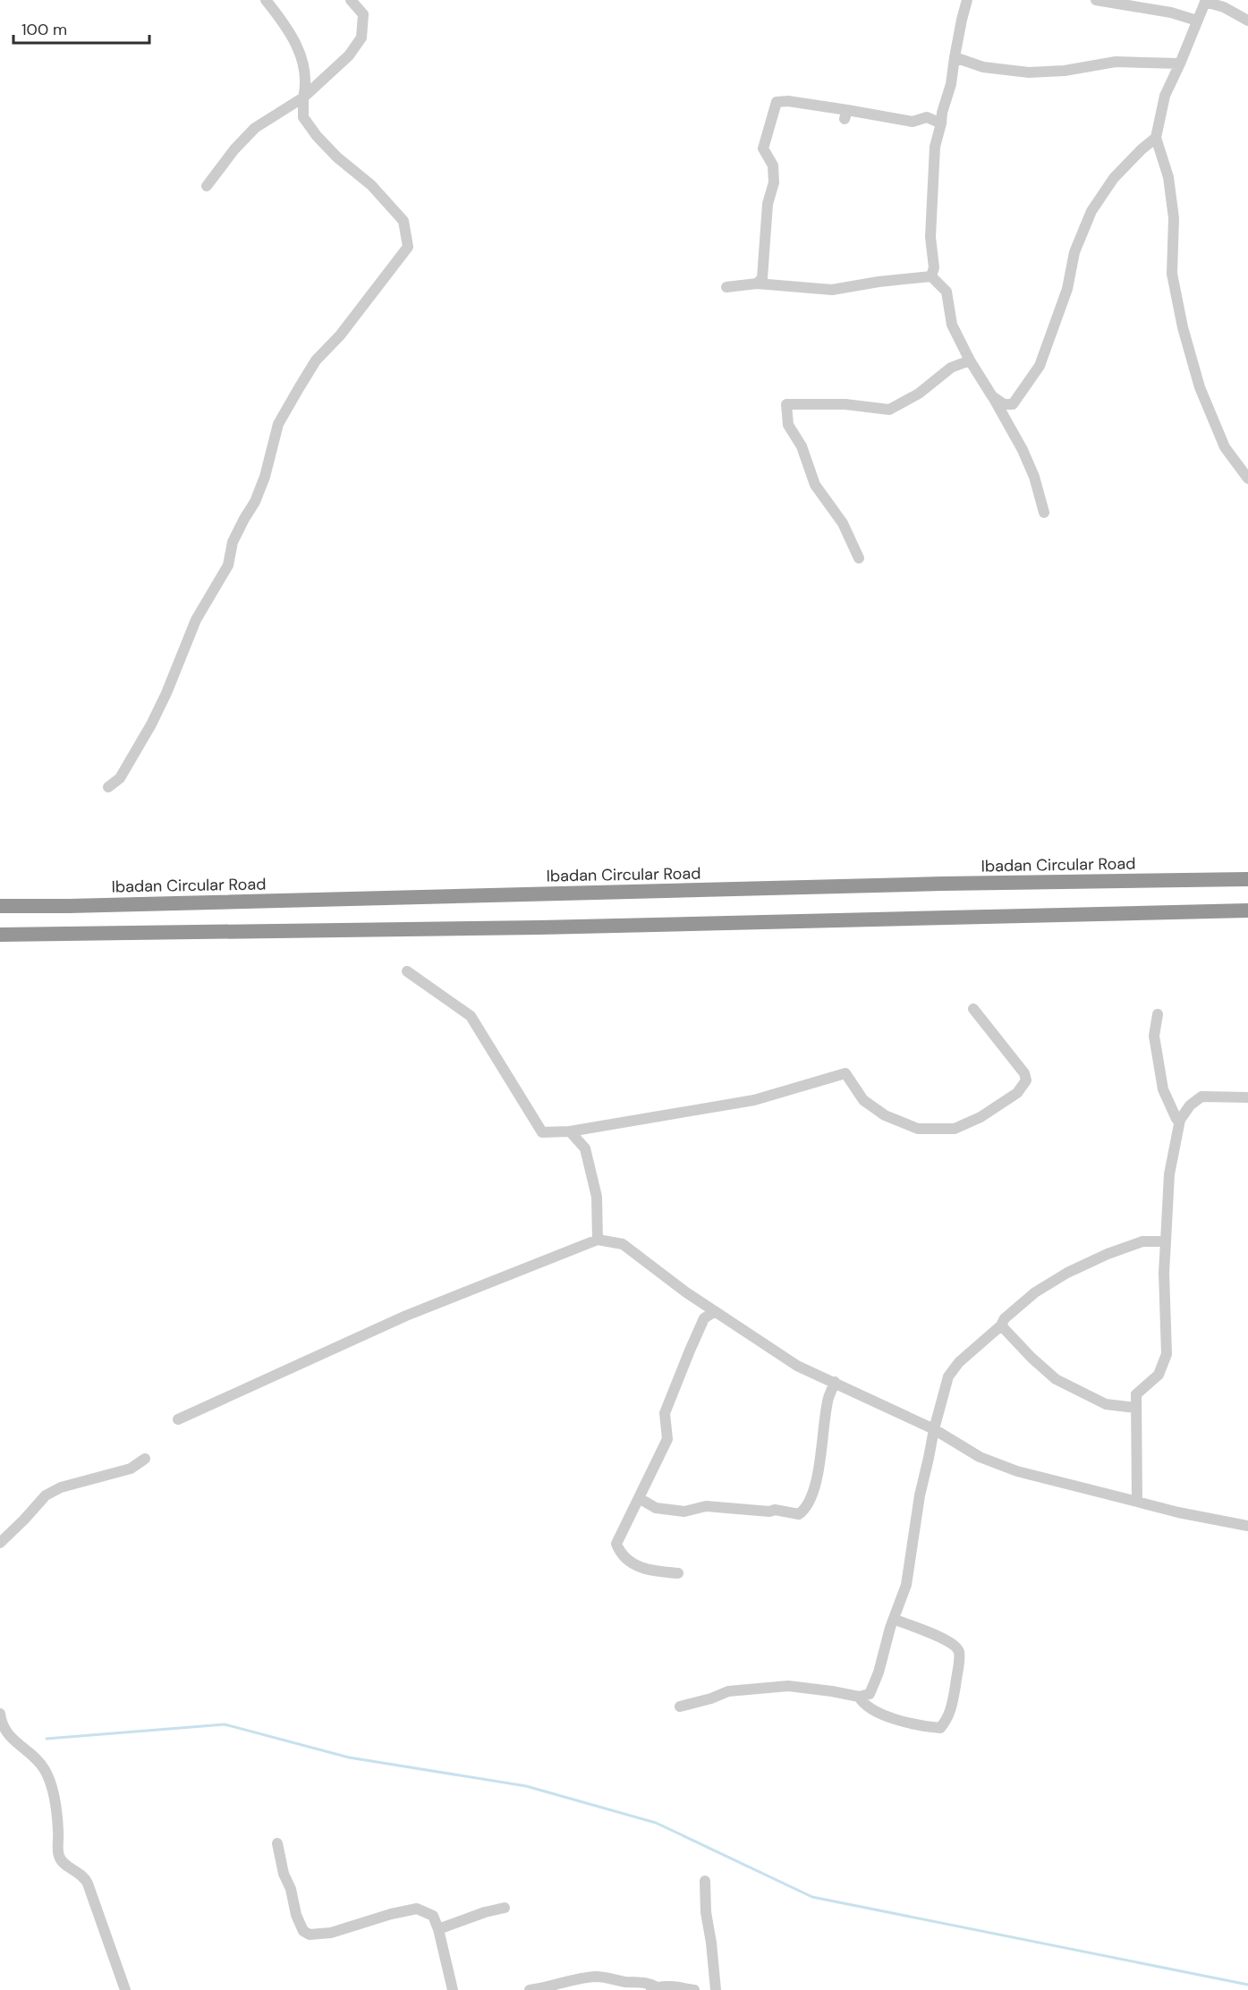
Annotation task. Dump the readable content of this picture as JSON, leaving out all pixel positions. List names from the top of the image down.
{
  "streets": {
    "highway": ["Ibadan Circular Road"]
  },
  "scale_bar": "100 m"
}
